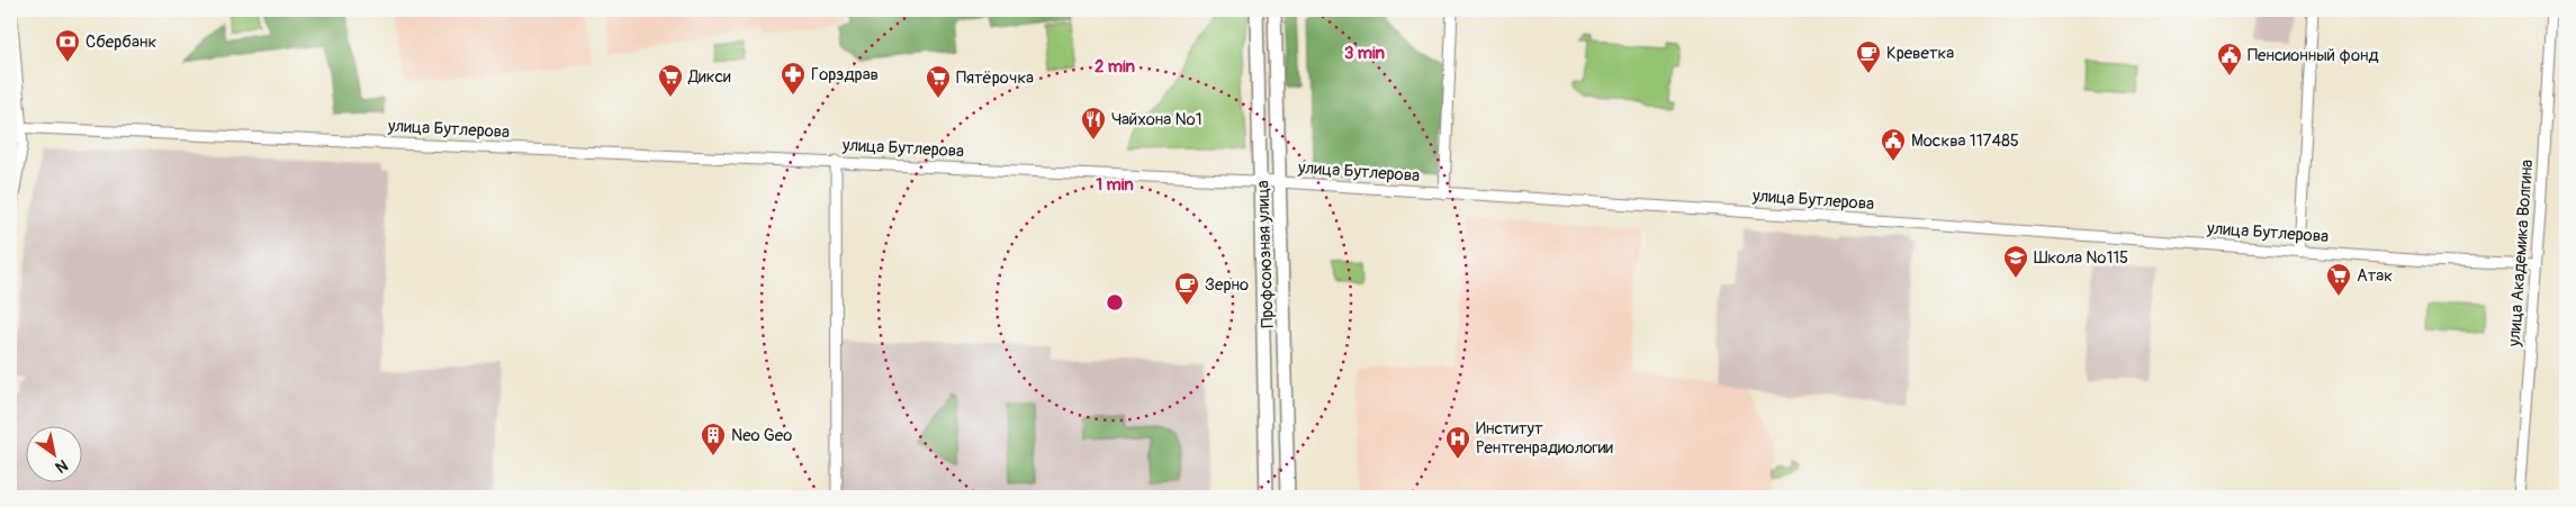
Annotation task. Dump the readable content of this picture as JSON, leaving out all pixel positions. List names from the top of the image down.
{
  "streets": {
    "main road": ["Профсоюзная улица"],
    "street": ["улица Бутлерова", "улица Академика Волгина"]
  },
  "crossings": [
    ["улица Бутлерова", "улица Академика Волгина"],
    ["улица Бутлерова", "Профсоюзная улица"]
  ],
  "places": {
    "bank": ["Сбербанк"],
    "cafe": ["Креветка", "Зерно"],
    "public building": ["Пенсионный фонд", "Москва 117485"],
    "pharmacy": ["Горздрав"],
    "supermarket": ["Дикси", "Пятёрочка", "Атак"],
    "restaurant": ["Чайхона №1"],
    "school or university": ["Школа №115"],
    "building": ["Neo Geo"],
    "hospital": ["Институт Рентгенрадиологии"]
  },
  "north": "bottom right",
  "rings": ["3 min", "2 min", "1 min"]
}
